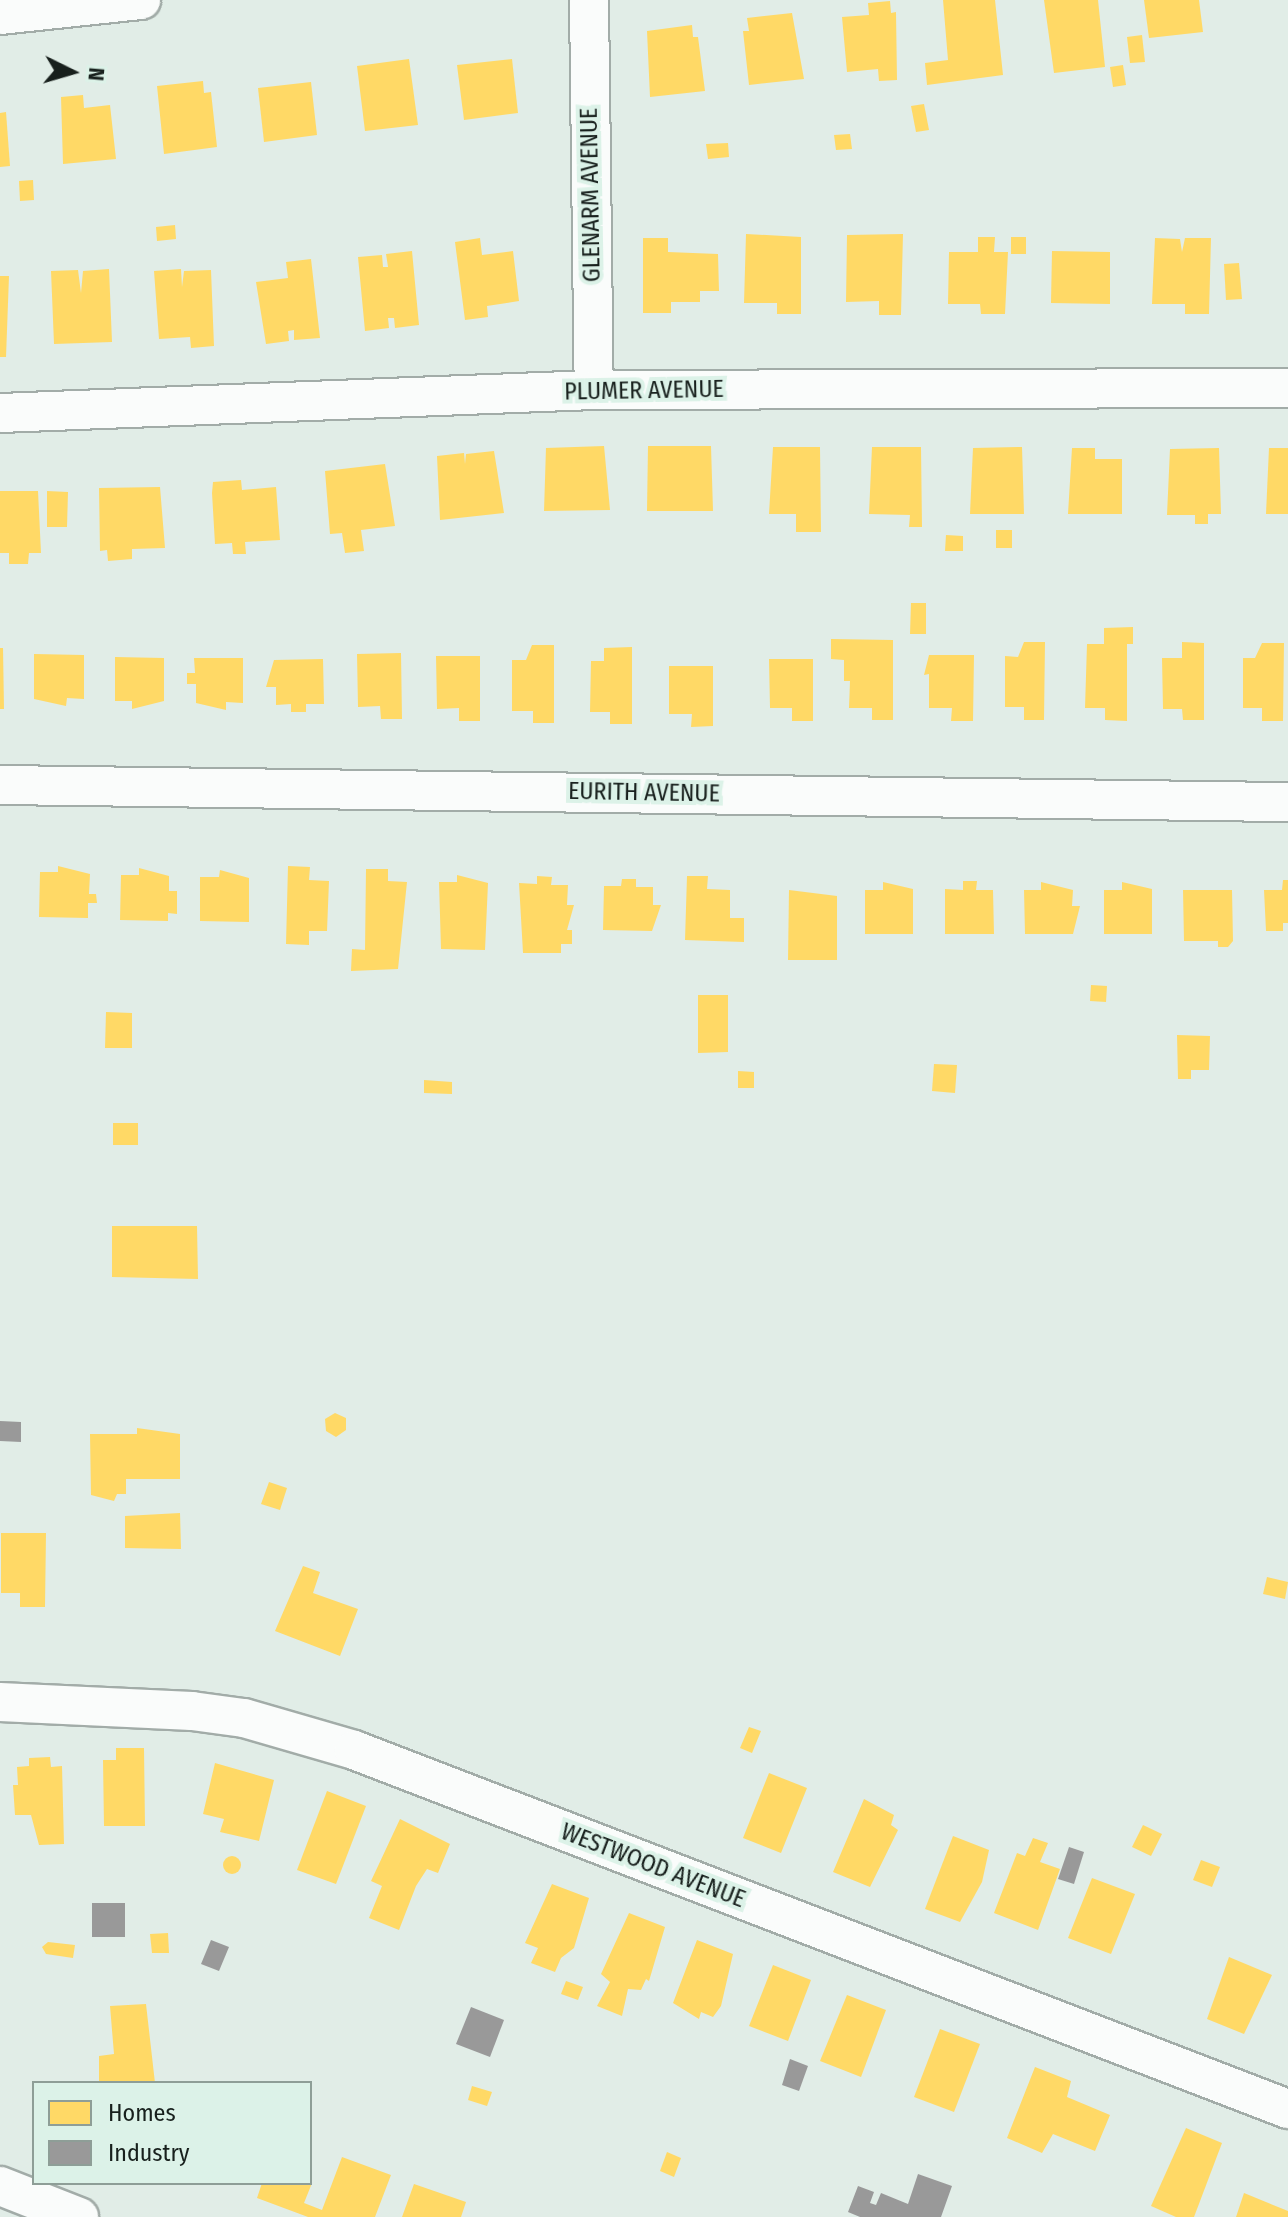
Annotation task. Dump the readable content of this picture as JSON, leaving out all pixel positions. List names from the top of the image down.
{
  "streets": {
    "street": [
      "GLENARM AVENUE",
      "PLUMER AVENUE",
      "EURITH AVENUE",
      "WESTWOOD AVENUE"
    ]
  },
  "crossings": [
    ["GLENARM AVENUE", "PLUMER AVENUE"]
  ],
  "legend": ["Homes", "Industry"],
  "north": "right"
}
